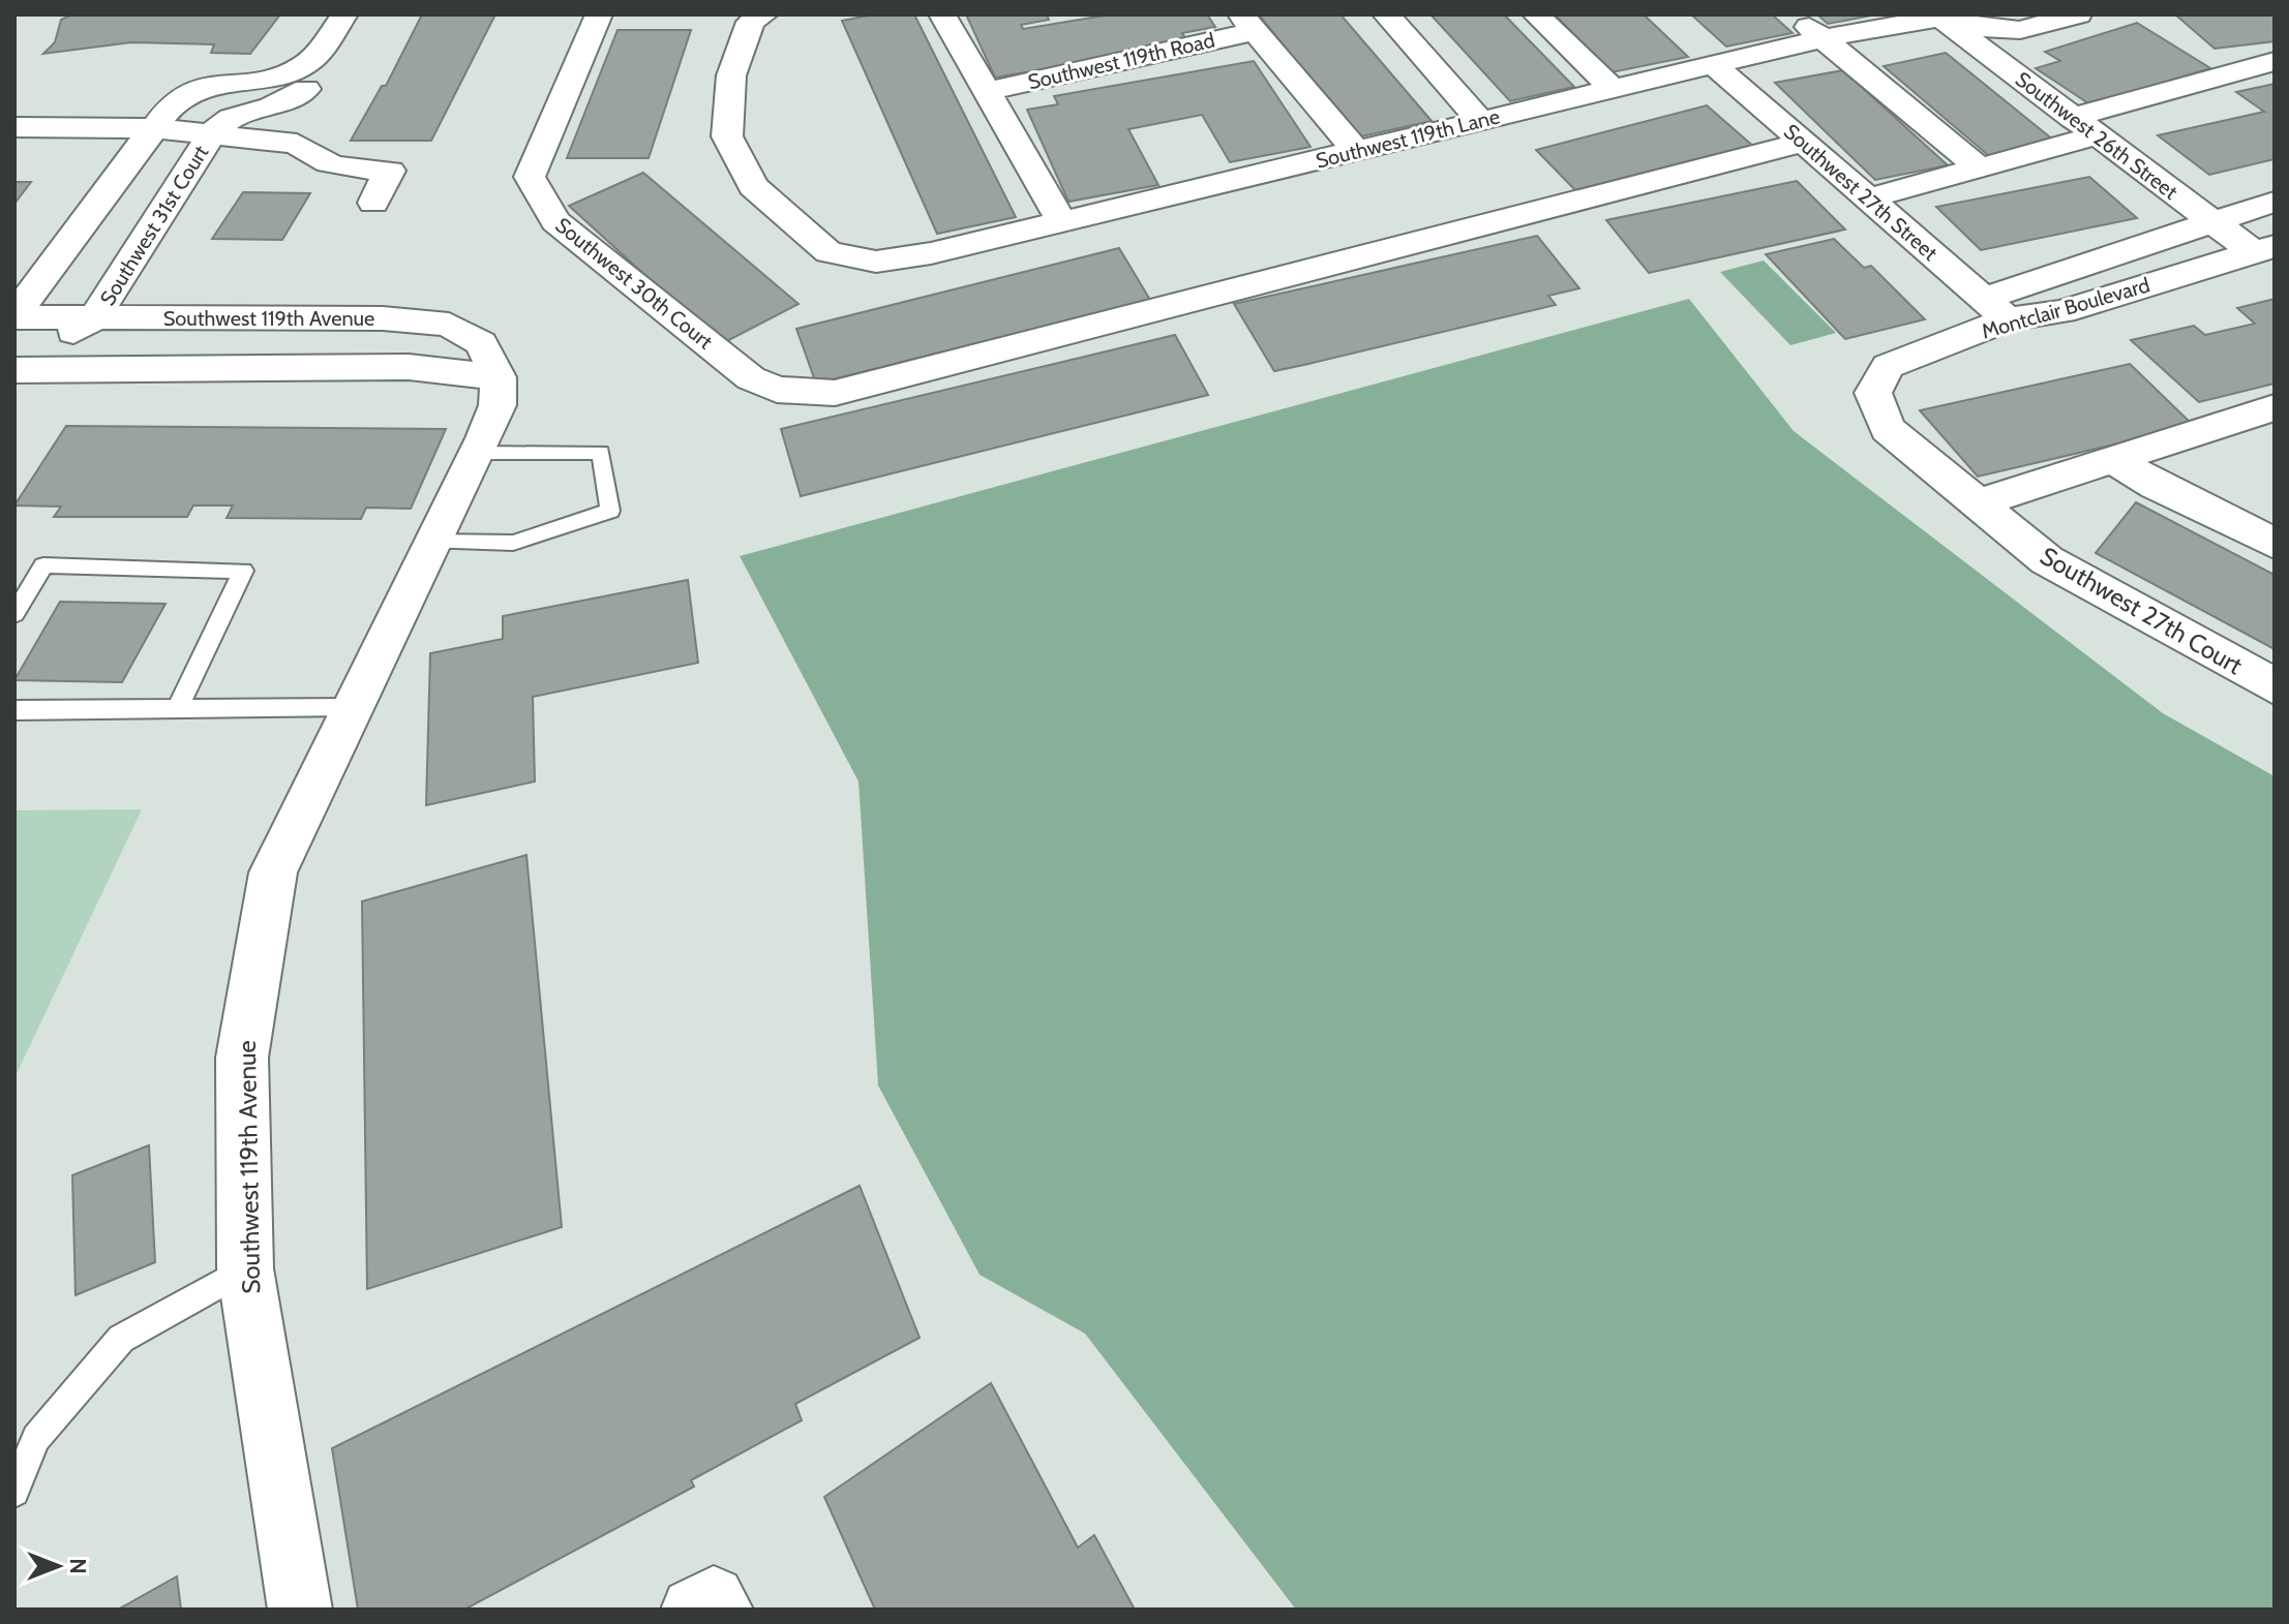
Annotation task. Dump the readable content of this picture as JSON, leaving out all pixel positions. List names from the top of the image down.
{
  "streets": {
    "street": [
      "Southwest 119th Road",
      "Southwest 26th Street",
      "Southwest 119th Lane",
      "Southwest 27th Street",
      "Southwest 31st Court",
      "Southwest 30th Court",
      "Montclair Boulevard",
      "Southwest 119th Avenue",
      "Southwest 27th Court"
    ]
  },
  "crossings": [
    ["Southwest 26th Street", "Southwest 119th Lane"],
    ["Southwest 26th Street", "Montclair Boulevard"],
    ["Southwest 119th Lane", "Southwest 27th Street"],
    ["Southwest 27th Street", "Southwest 30th Court"],
    ["Southwest 27th Street", "Montclair Boulevard"],
    ["Southwest 31st Court", "Southwest 119th Avenue"],
    ["Montclair Boulevard", "Southwest 27th Court"]
  ],
  "north": "right"
}
